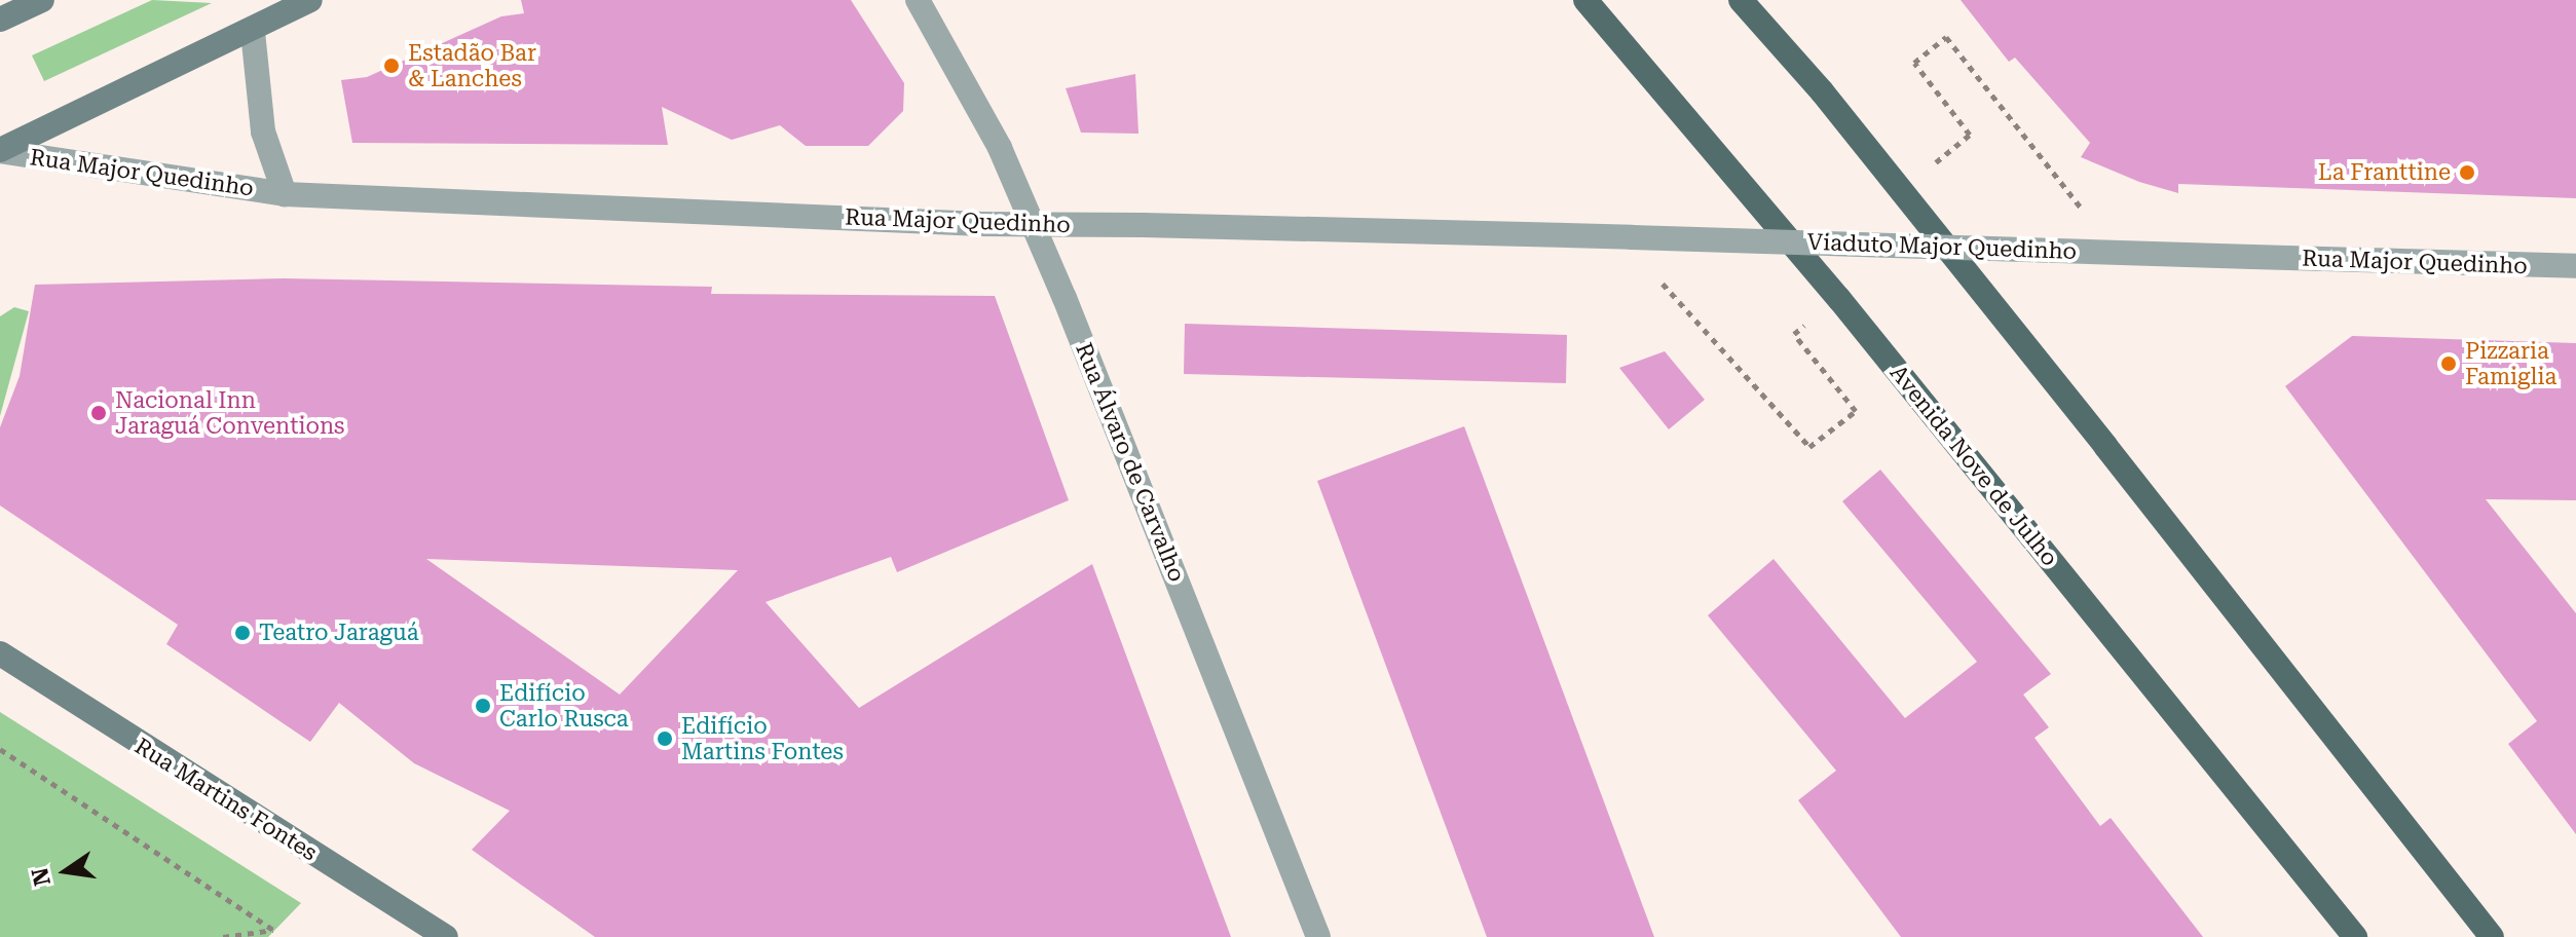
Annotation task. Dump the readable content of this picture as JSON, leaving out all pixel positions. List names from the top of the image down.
{
  "streets": {
    "main road": ["Avenida Nove de Julho", "Rua Martins Fontes"],
    "street": ["Rua Major Quedinho", "Viaduto Major Quedinho", "Rua Álvaro de Carvalho"]
  },
  "crossings": [
    ["Rua Major Quedinho", "Viaduto Major Quedinho"]
  ],
  "places": [
    "Estadão Bar & Lanches",
    "La Franttine",
    "Pizzaria Famiglia",
    "Nacional Inn Jaraguá Conventions",
    "Teatro Jaraguá",
    "Edifício Carlo Rusca",
    "Edifício Martins Fontes"
  ],
  "north": "left"
}
